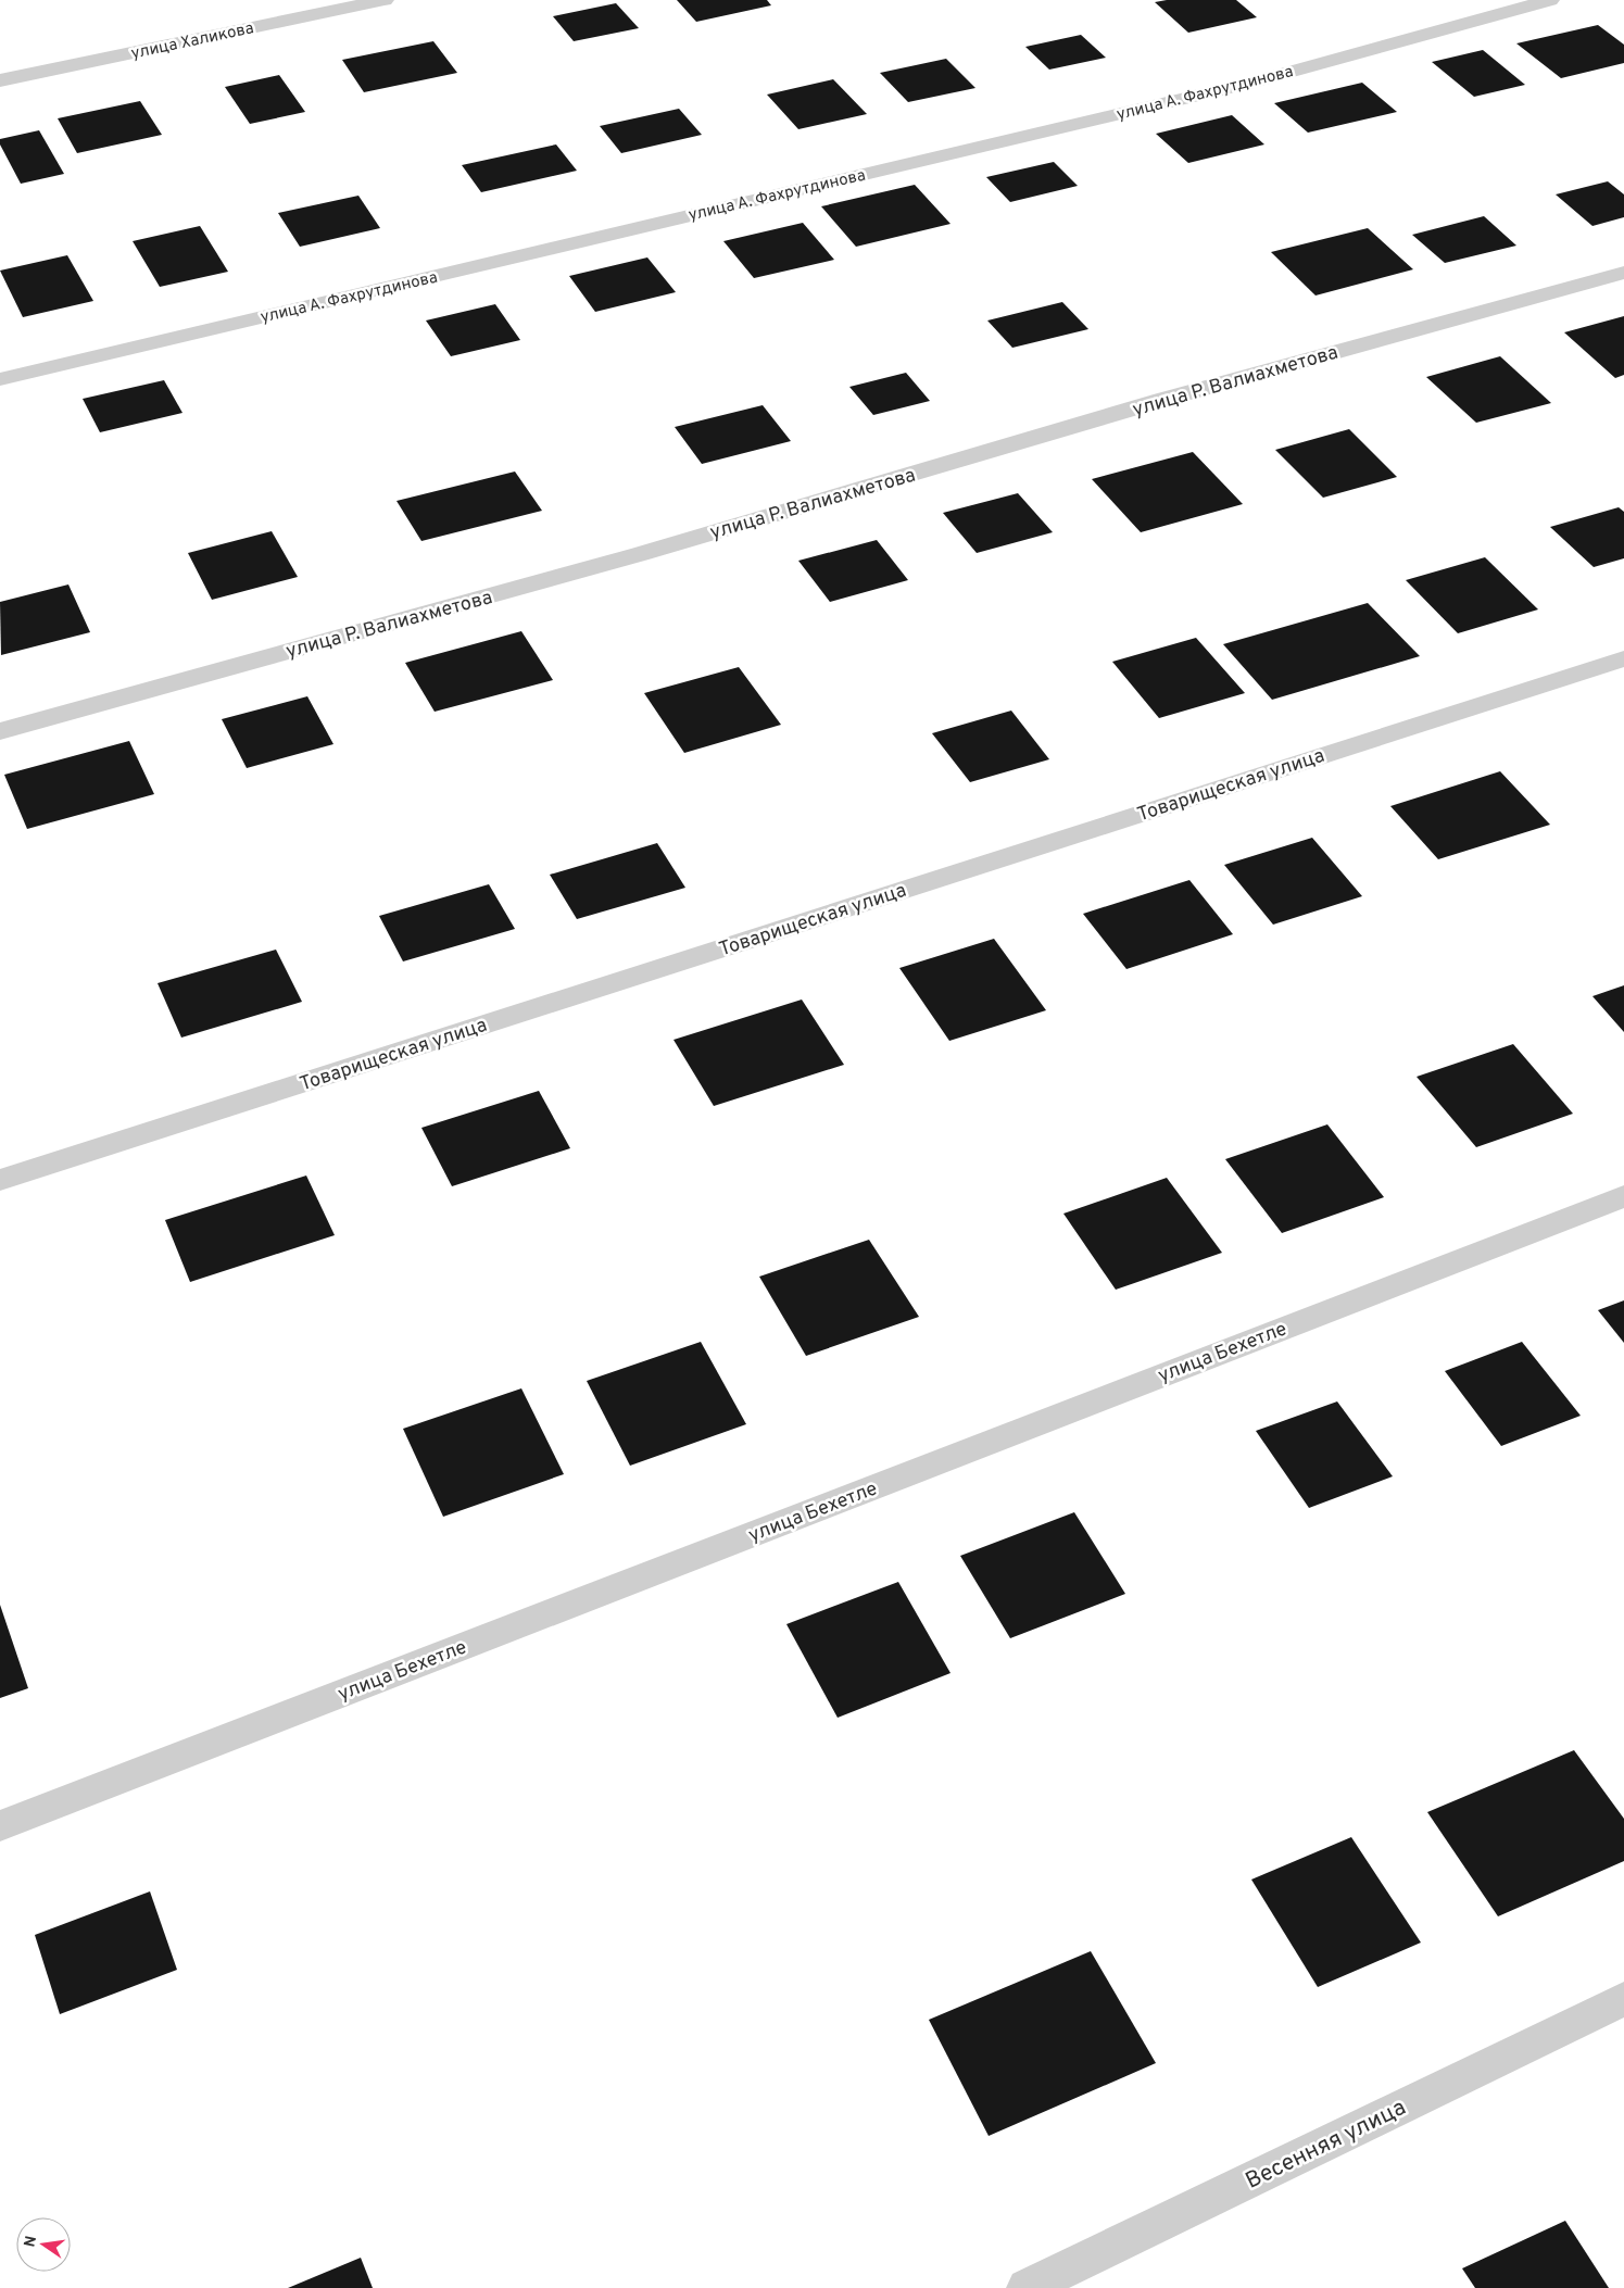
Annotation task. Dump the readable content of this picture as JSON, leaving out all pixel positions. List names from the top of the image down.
{
  "streets": {
    "street": [
      "улица Халикова",
      "улица А. Фахрутдинова",
      "улица Р. Валиахметова",
      "Товарищеская улица",
      "улица Бехетле",
      "Весенняя улица"
    ]
  },
  "north": "left"
}
